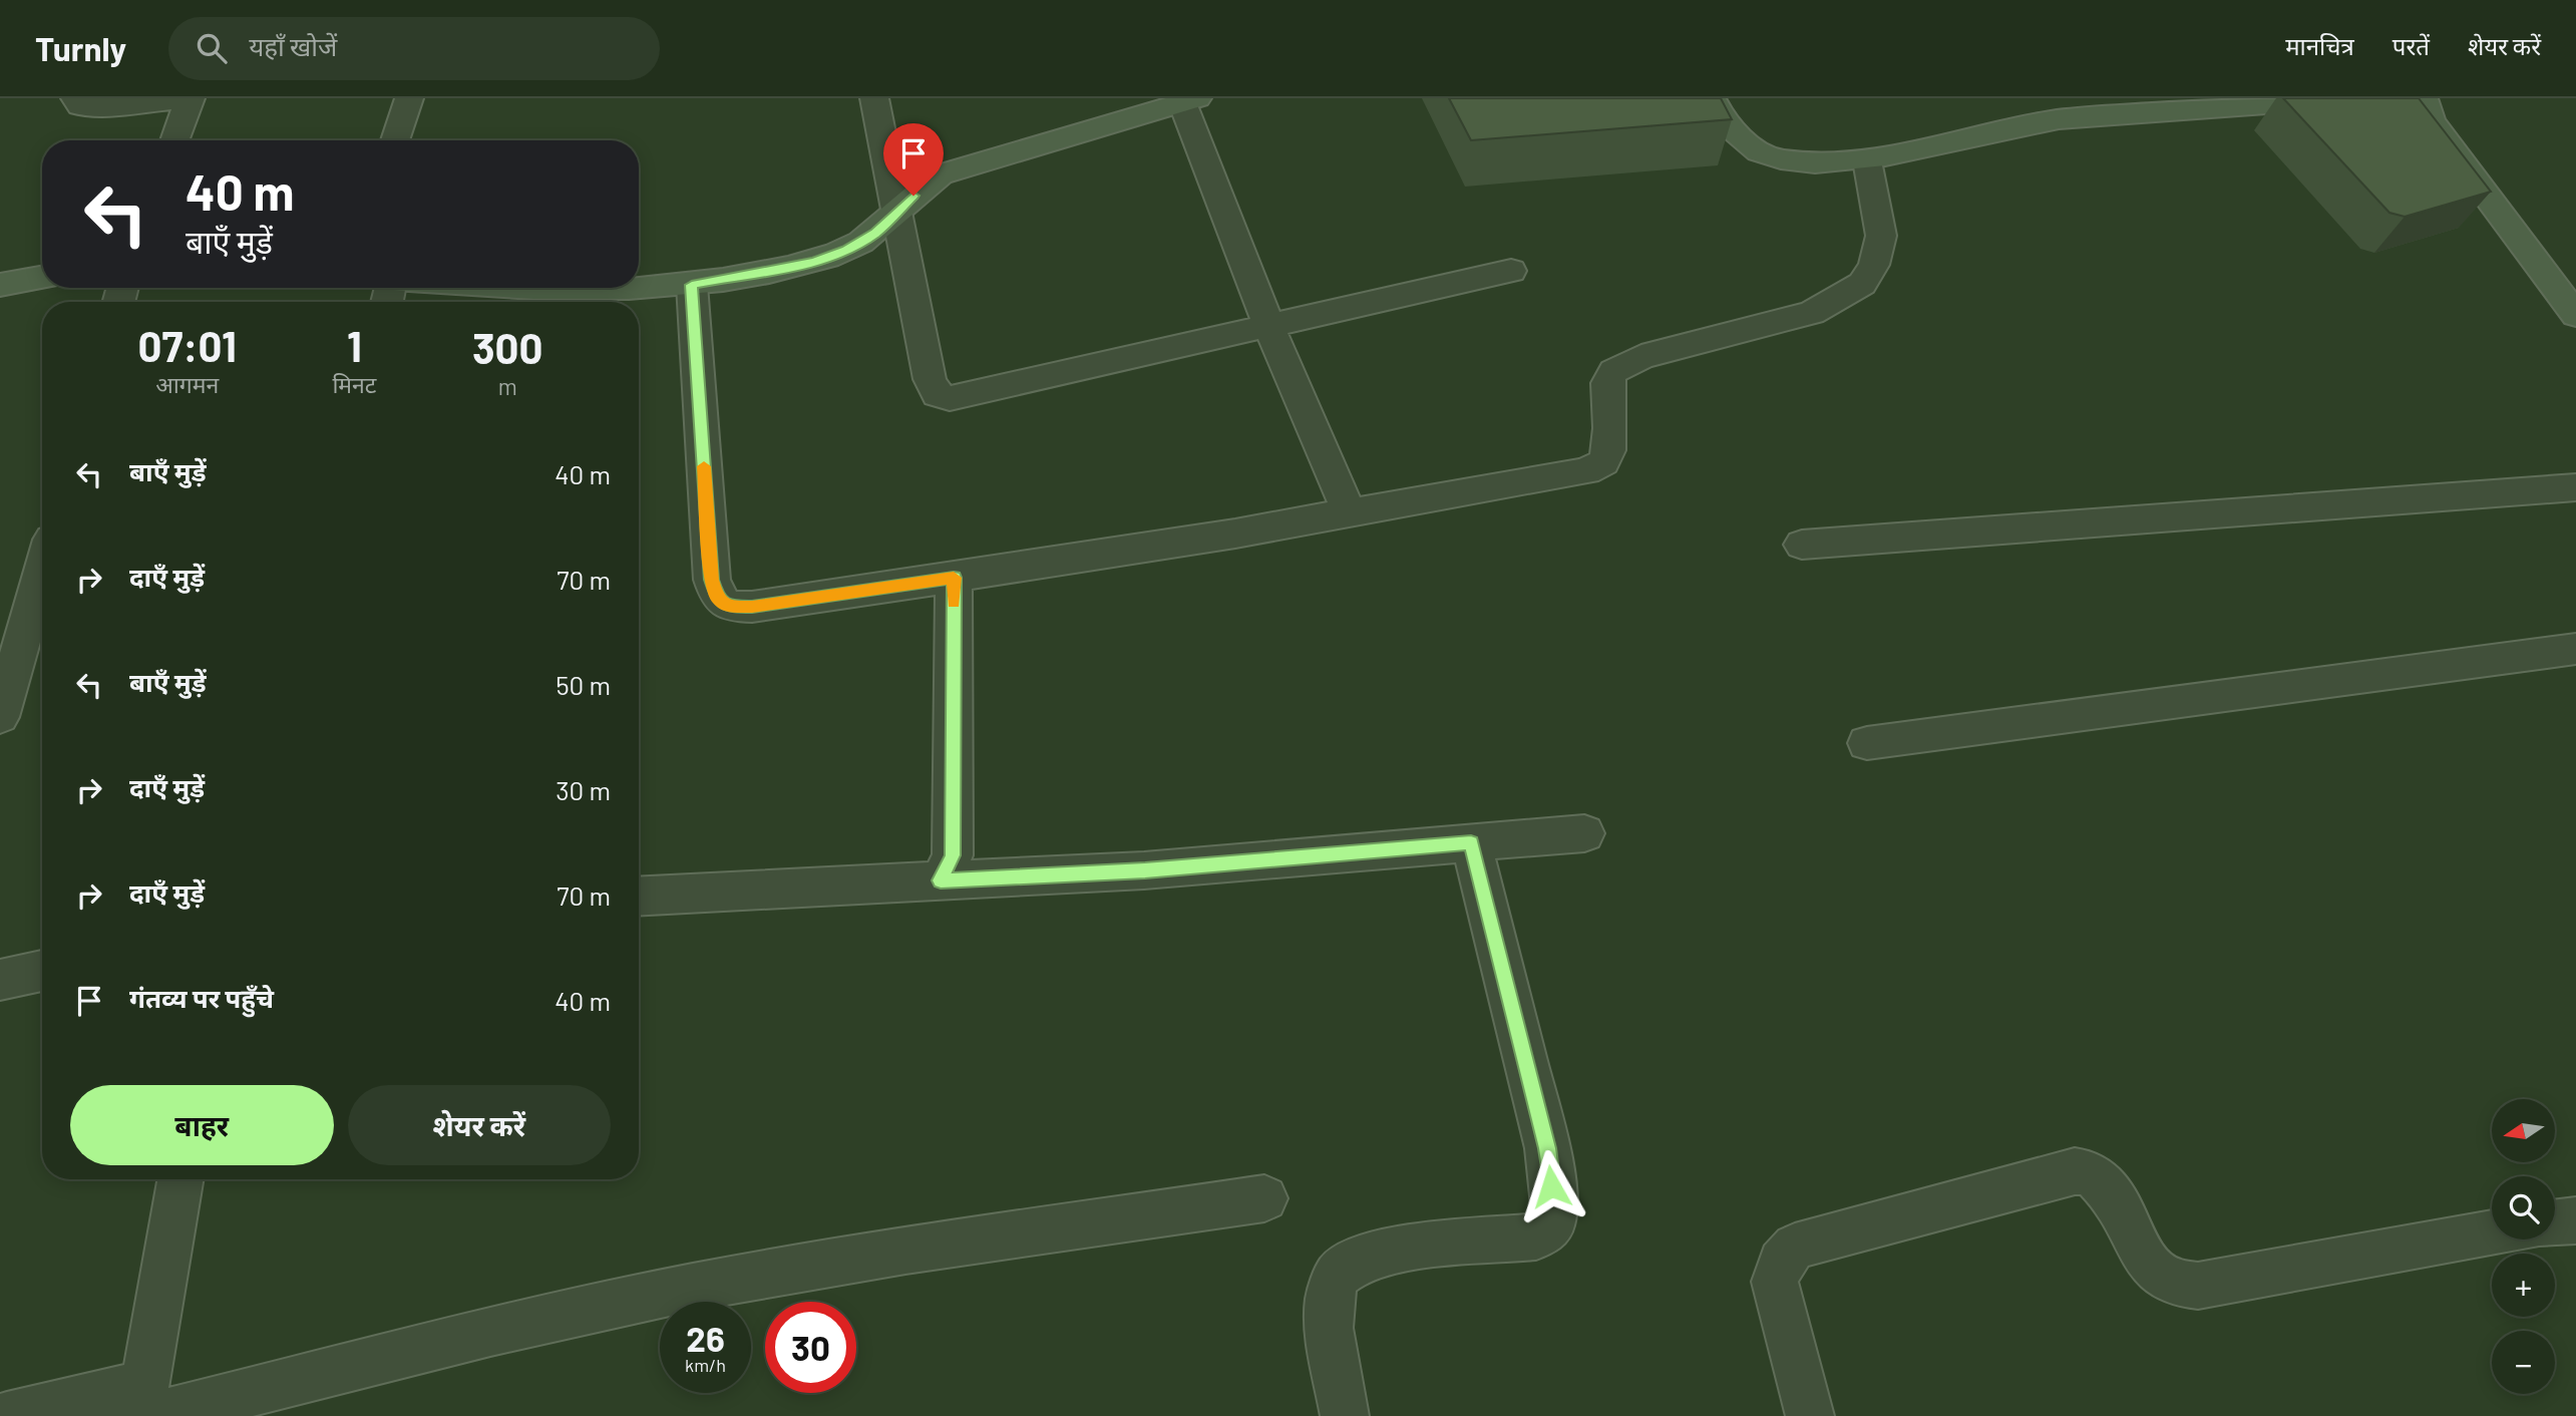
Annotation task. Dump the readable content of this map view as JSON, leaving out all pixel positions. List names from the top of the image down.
{
  "north": "left",
  "page": {
    "header": "Turnly",
    "search": "यहाँ खोजें",
    "nav": ["मानचित्र", "परतें", "शेयर करें"],
    "turn": ["40 m", "बाएँ मुड़ें"],
    "eta": [
      "07:01",
      "आगमन",
      "1",
      "मिनट",
      "300",
      "m"
    ],
    "list": [
      {
        "name": "बाएँ मुड़ें",
        "value": "40 m"
      },
      {
        "name": "दाएँ मुड़ें",
        "value": "70 m"
      },
      {
        "name": "बाएँ मुड़ें",
        "value": "50 m"
      },
      {
        "name": "दाएँ मुड़ें",
        "value": "30 m"
      },
      {
        "name": "दाएँ मुड़ें",
        "value": "70 m"
      },
      {
        "name": "गंतव्य पर पहुँचे",
        "value": "40 m"
      }
    ],
    "buttons": ["बाहर", "शेयर करें"],
    "map_buttons": ["+", "−"],
    "speed": "26 km/h",
    "limit": "30"
  }
}
